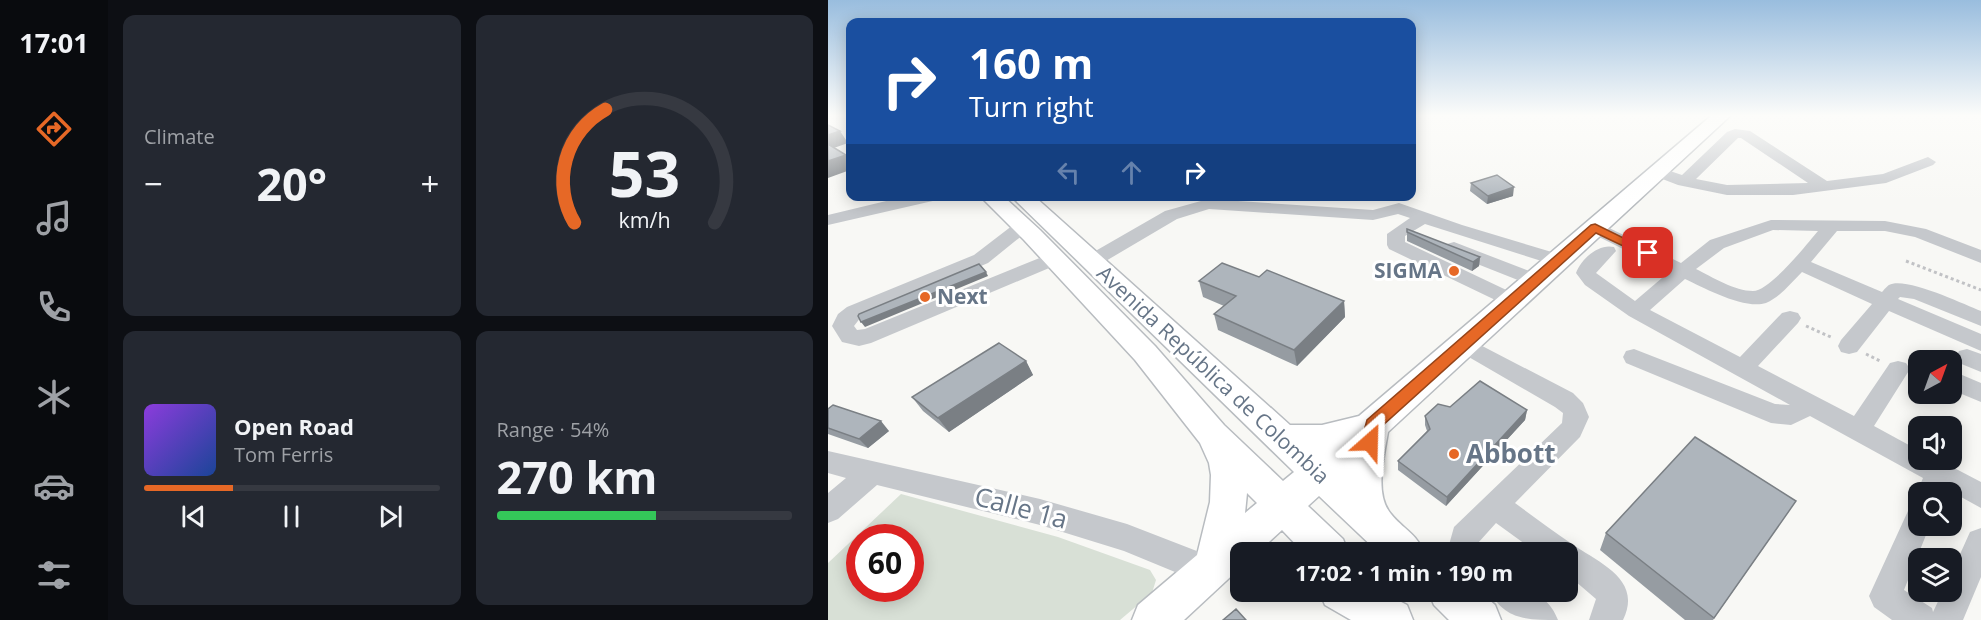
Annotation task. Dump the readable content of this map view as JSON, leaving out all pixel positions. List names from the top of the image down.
{
  "streets": {
    "main road": ["Avenida República de Colombia"],
    "street": ["Calle 1a"]
  },
  "places": ["SIGMA", "Next", "Abbott"],
  "north": "top right",
  "page": {
    "tabs": "17:01",
    "tile": [
      "Climate",
      ["Range · 54%", "270 km"]
    ],
    "turn": ["160 m", "Turn right"],
    "heat": ["−", "20°", "+"],
    "song": ["Open Road", "Tom Ferris"],
    "limit": "60",
    "trip": "17:02 · 1 min · 190 m",
    "gauge": ["53", "km/h"]
  }
}
